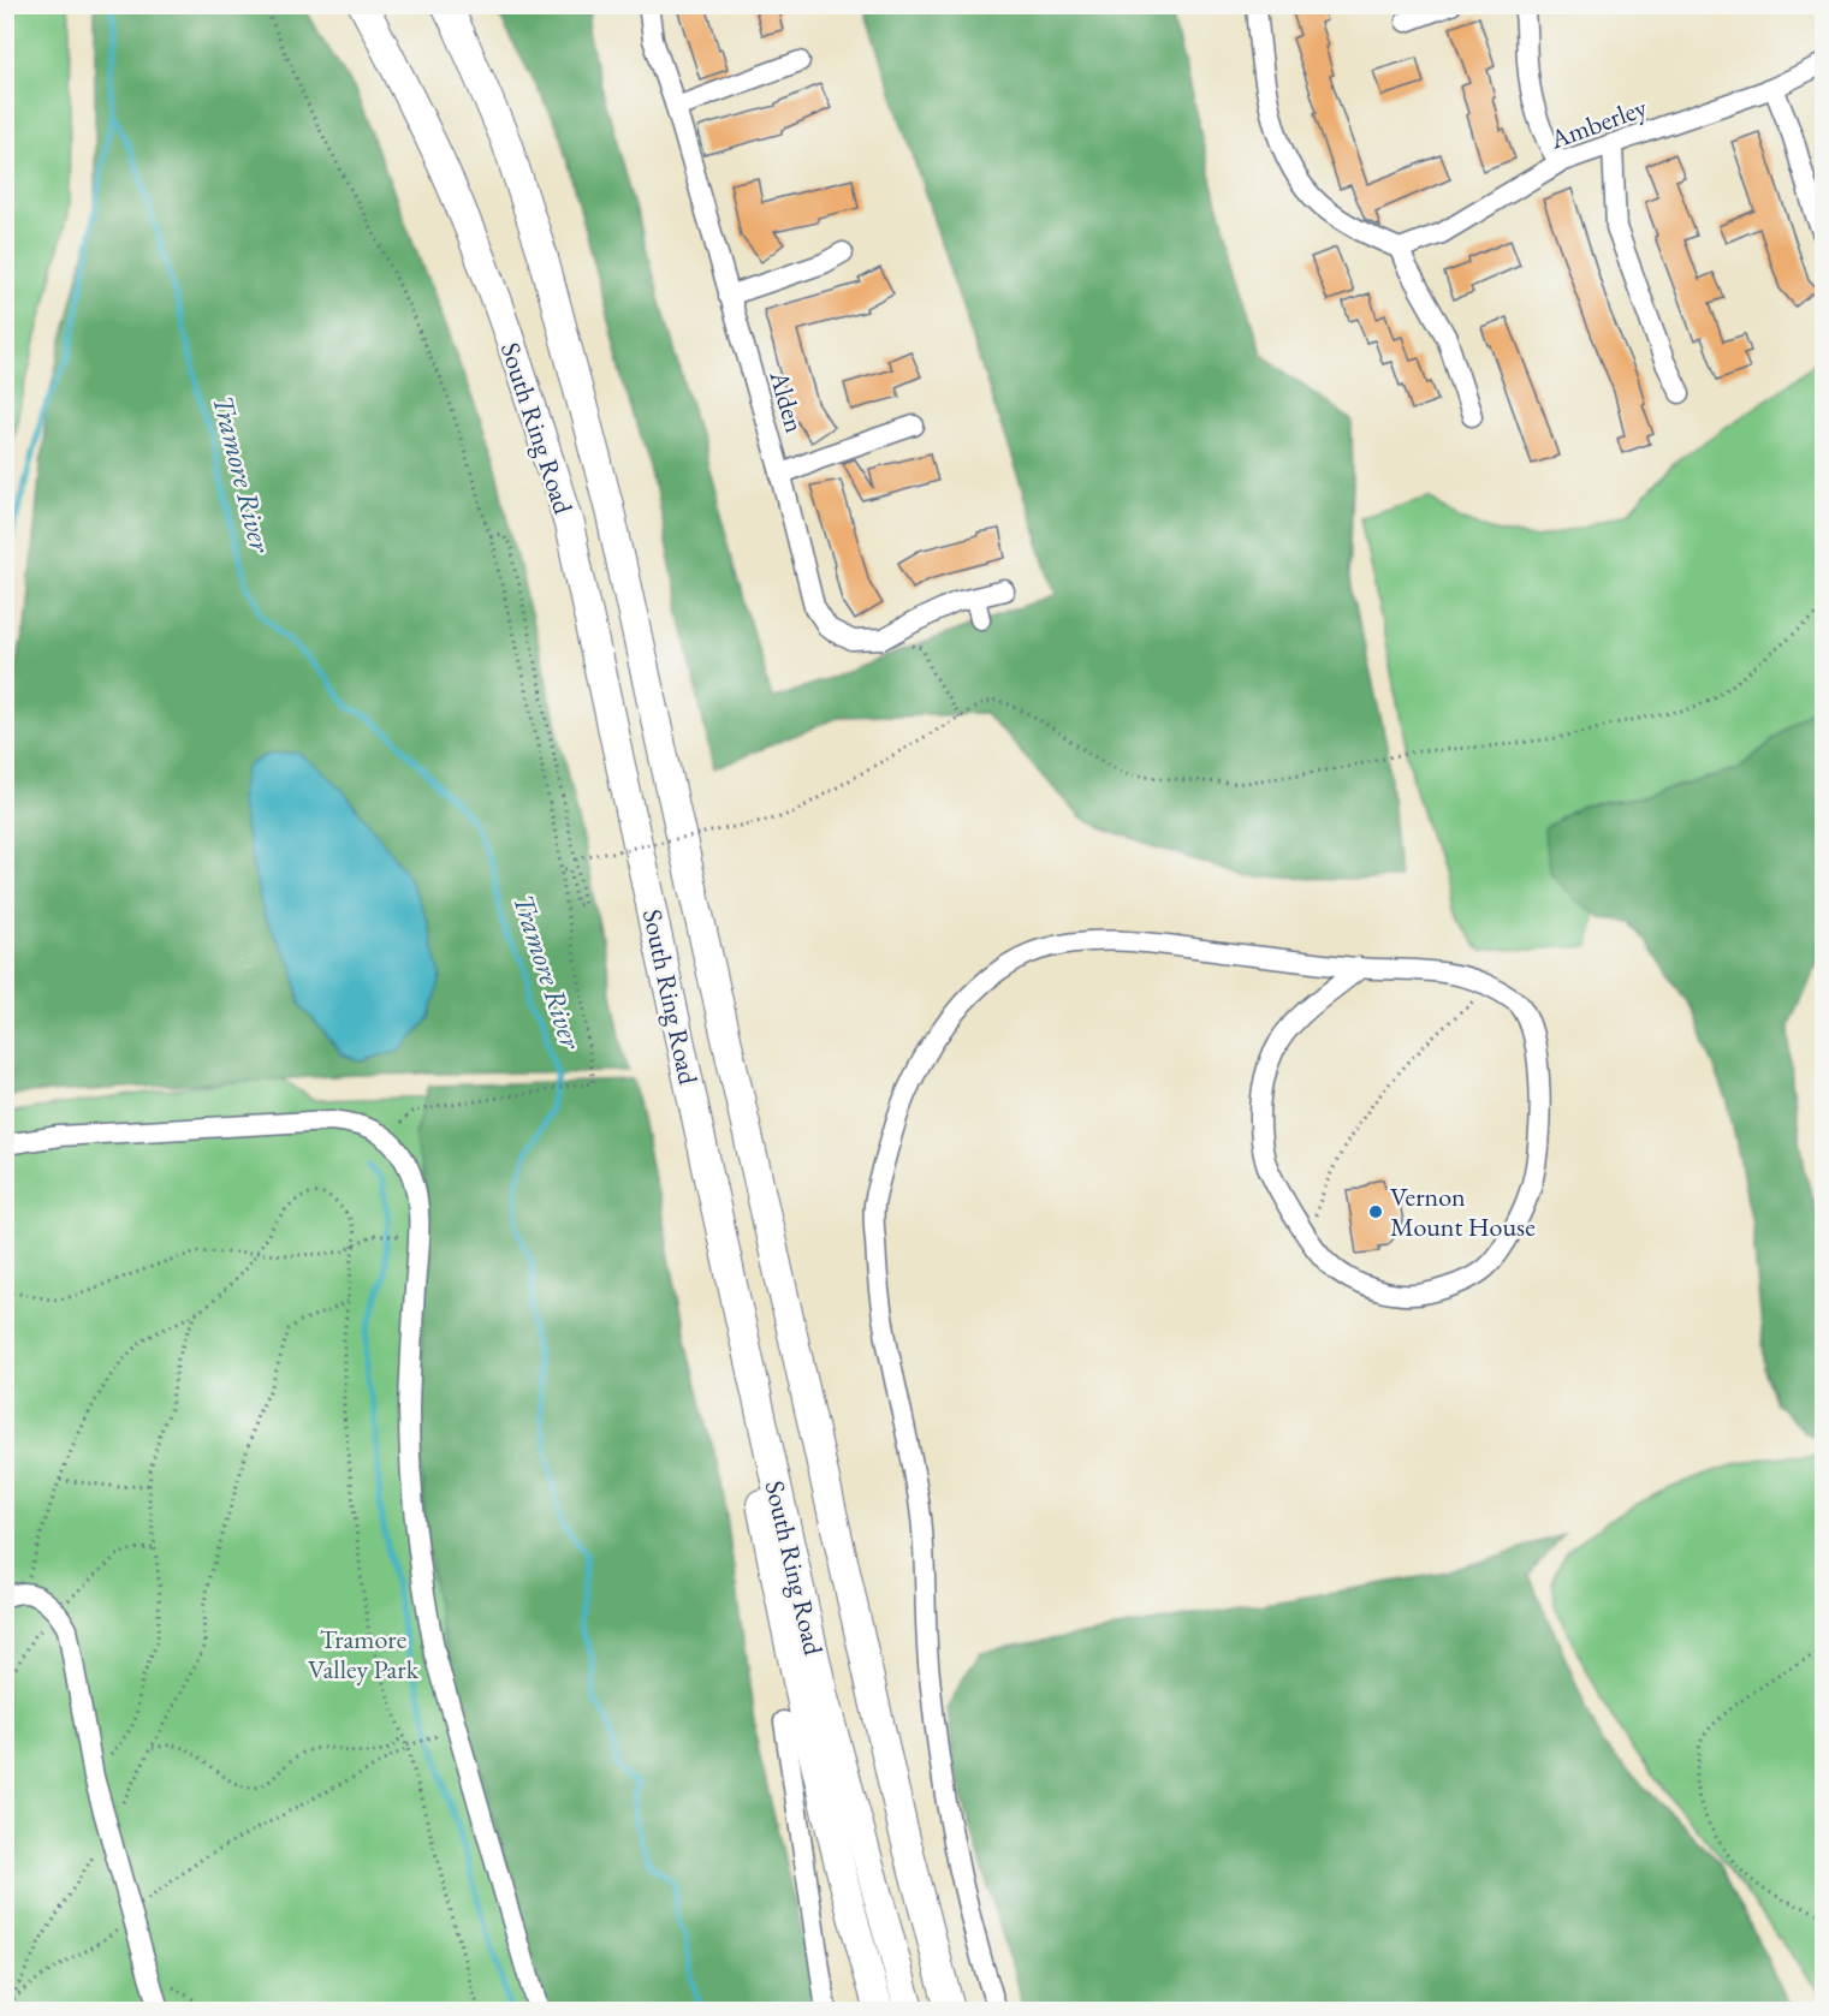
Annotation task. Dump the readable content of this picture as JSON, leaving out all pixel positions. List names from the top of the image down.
{
  "streets": {
    "highway": ["South Ring Road"],
    "street": ["Amberley", "Alden"]
  },
  "water": ["Tramore River"],
  "parks": ["Tramore Valley Park"],
  "places": ["Vernon Mount House"]
}
